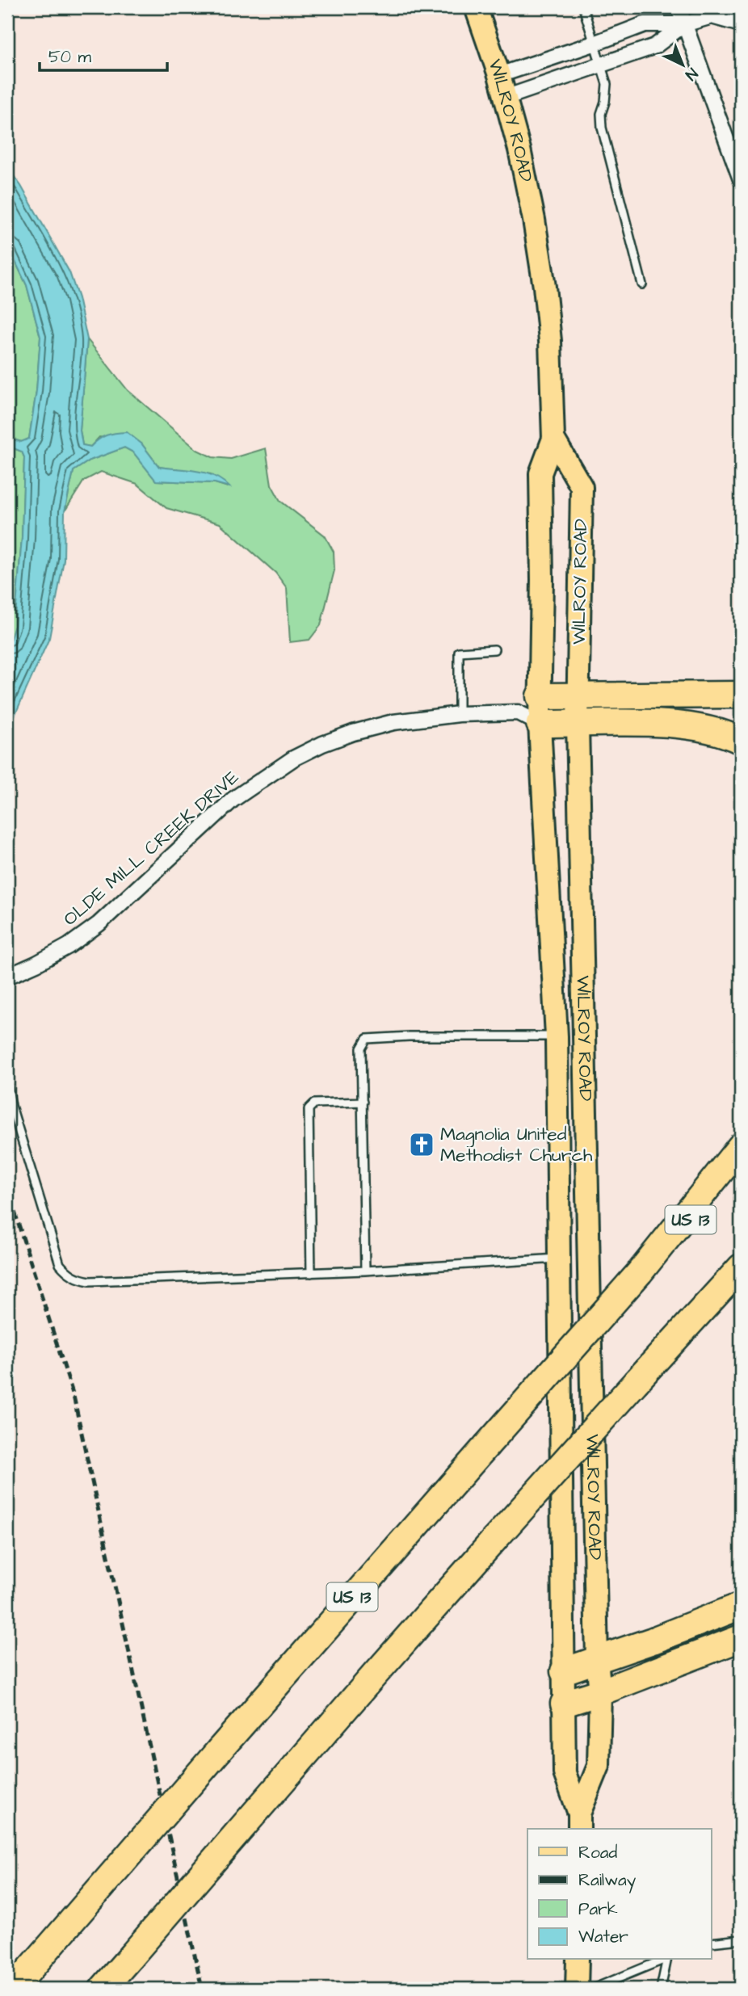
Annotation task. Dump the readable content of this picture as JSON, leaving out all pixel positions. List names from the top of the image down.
{
  "streets": {
    "highway": ["US 13"],
    "main road": ["WILROY ROAD"],
    "street": ["OLDE MILL CREEK DRIVE"]
  },
  "crossings": [
    ["WILROY ROAD", "OLDE MILL CREEK DRIVE"]
  ],
  "places": {
    "church": ["Magnolia United Methodist Church"]
  },
  "legend": [
    "Road",
    "Railway",
    "Park",
    "Water"
  ],
  "scale_bar": "50 m",
  "north": "bottom right"
}
